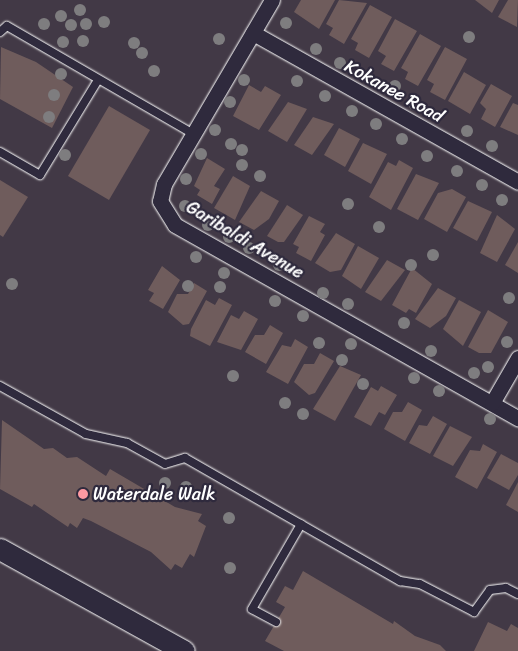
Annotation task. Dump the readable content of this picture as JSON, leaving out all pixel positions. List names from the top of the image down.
{
  "streets": {
    "street": ["Kokanee Road", "Garibaldi Avenue"]
  },
  "crossings": [
    ["Kokanee Road", "Garibaldi Avenue"]
  ],
  "places": ["Waterdale Walk"]
}
